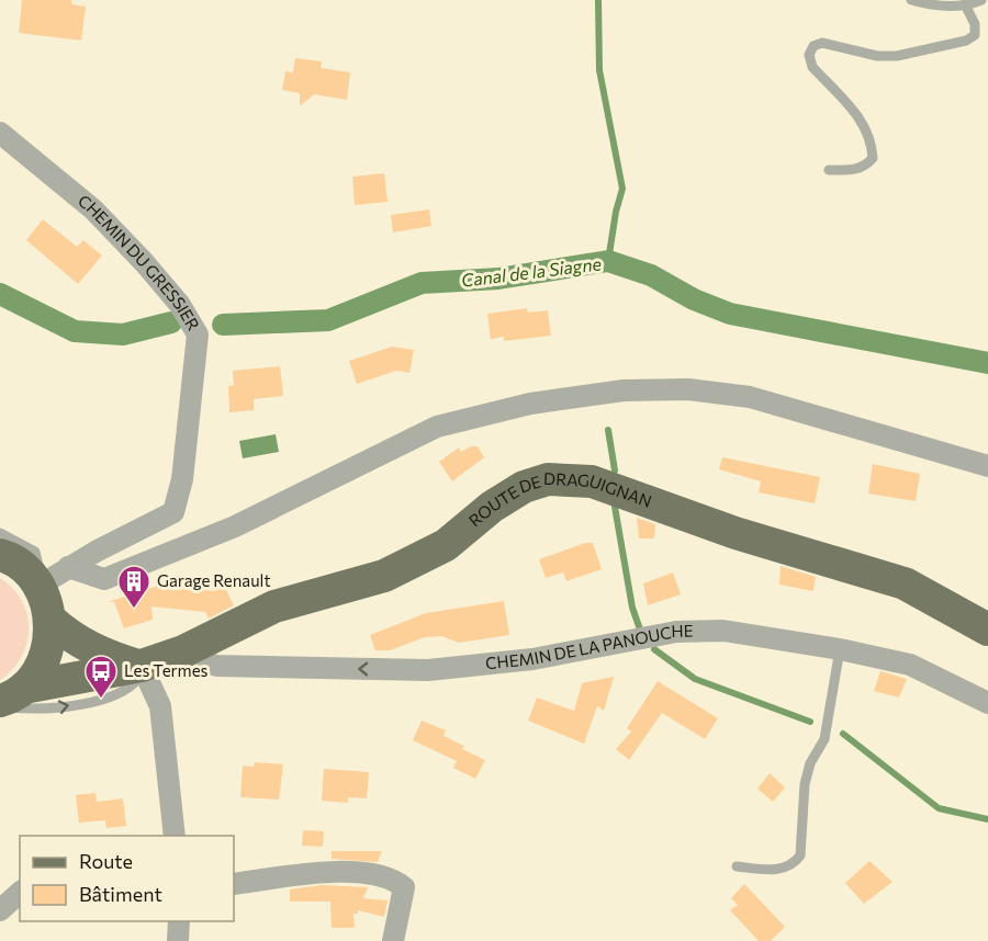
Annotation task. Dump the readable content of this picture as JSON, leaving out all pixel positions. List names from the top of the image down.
{
  "streets": {
    "main road": ["ROUTE DE DRAGUIGNAN"],
    "street": ["CHEMIN DU GRESSIER", "CHEMIN DE LA PANOUCHE"]
  },
  "crossings": [
    ["ROUTE DE DRAGUIGNAN", "CHEMIN DE LA PANOUCHE"]
  ],
  "one_way": ["CHEMIN DE LA PANOUCHE"],
  "water": ["Canal de la Siagne"],
  "places": {
    "building": ["Garage Renault"],
    "bus stop": ["Les Termes"]
  },
  "legend": ["Route", "Bâtiment"]
}
